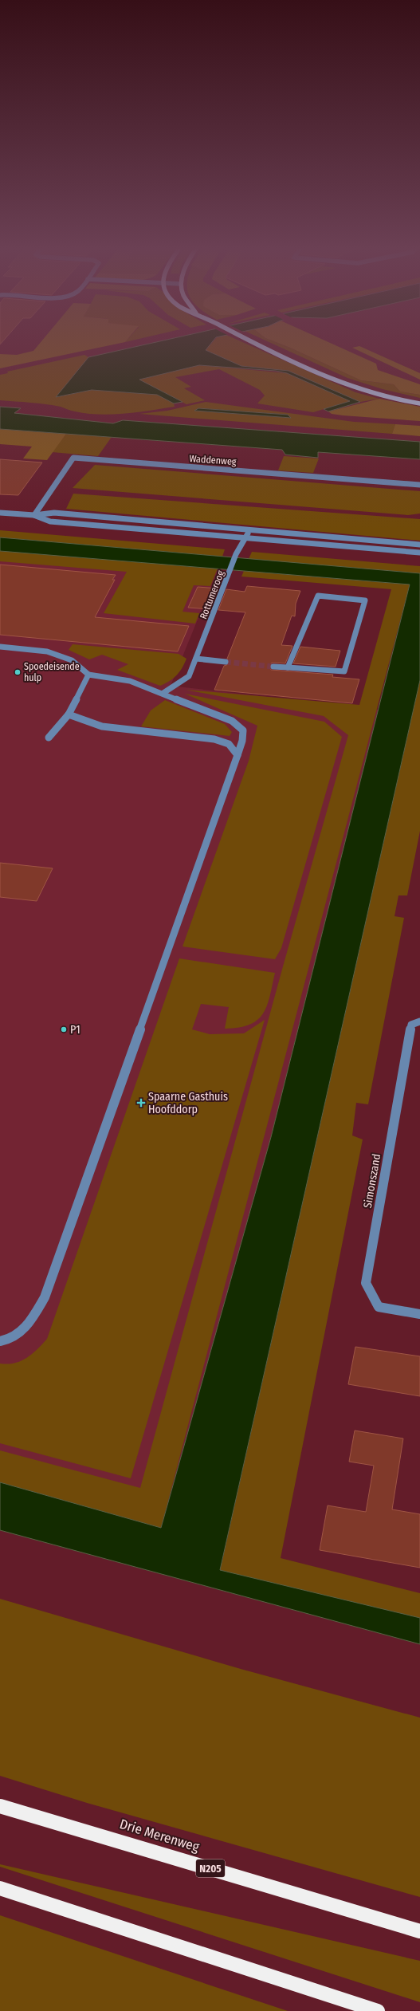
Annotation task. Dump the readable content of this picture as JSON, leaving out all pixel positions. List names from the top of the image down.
{
  "streets": {
    "highway": ["Drie Merenweg", "N205"],
    "street": ["Waddenweg", "Rottumeroog", "Simonszand"]
  },
  "places": {
    "other": ["Spoedeisende hulp", "P1"],
    "health": ["Spaarne Gasthuis Hoofddorp"]
  }
}
